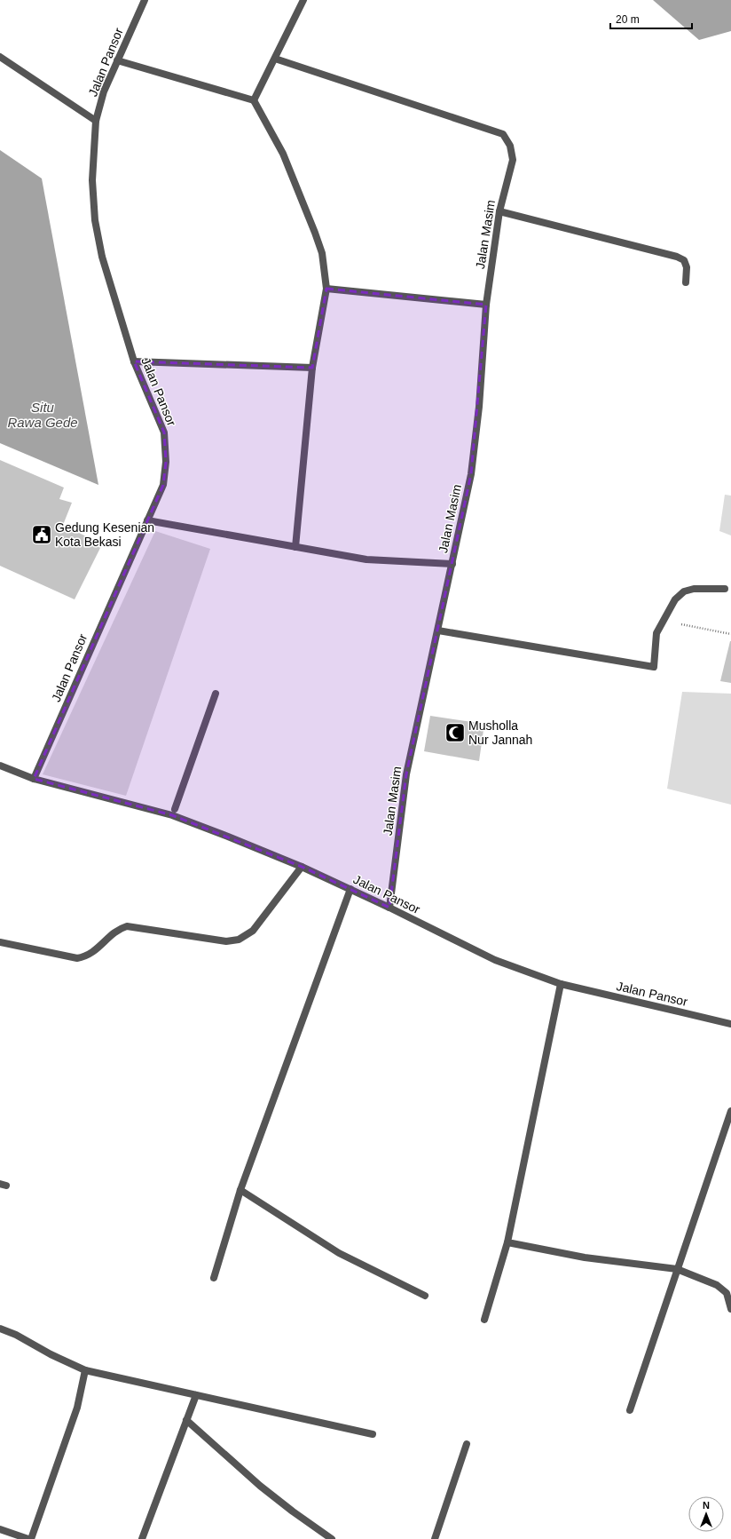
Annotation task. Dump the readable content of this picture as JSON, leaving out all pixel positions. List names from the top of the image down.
{
  "streets": {
    "street": ["Jalan Pansor", "Jalan Masim"]
  },
  "crossings": [
    ["Jalan Pansor", "Jalan Masim"]
  ],
  "water": ["Situ Rawa Gede"],
  "places": {
    "public building": ["Gedung Kesenian Kota Bekasi"],
    "mosque": ["Musholla Nur Jannah"]
  },
  "scale_bar": "20 m",
  "north": "top"
}
